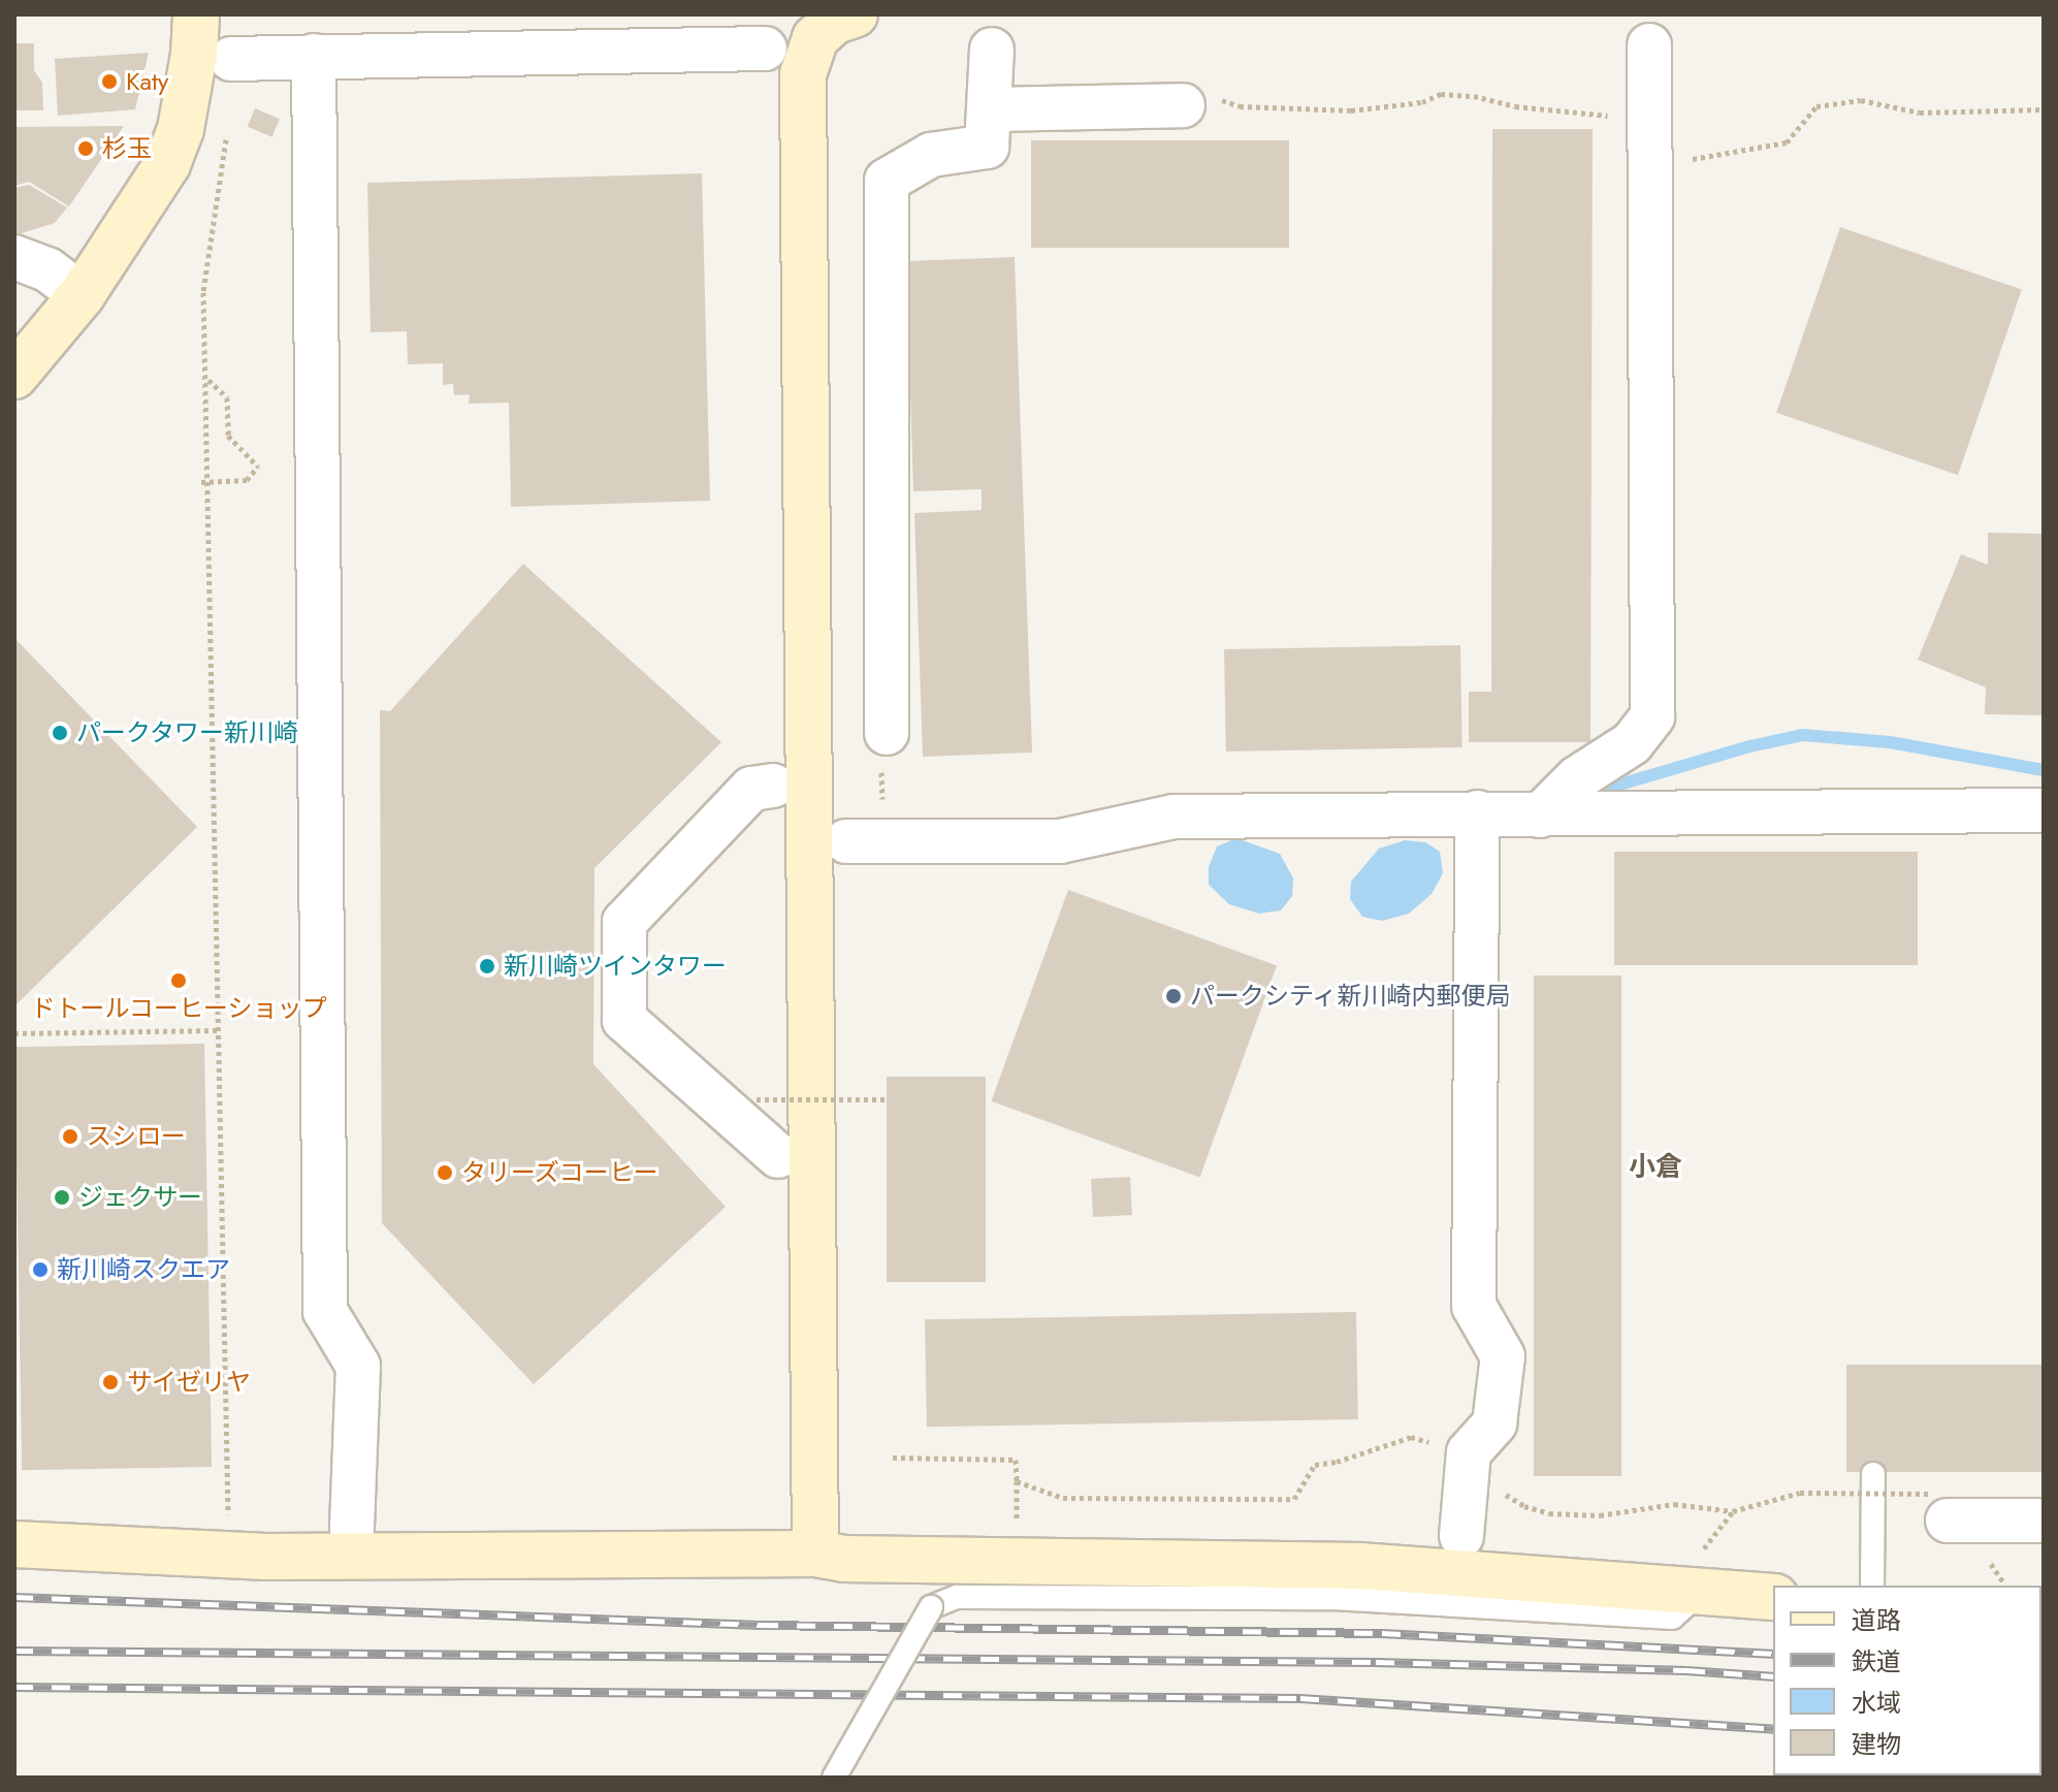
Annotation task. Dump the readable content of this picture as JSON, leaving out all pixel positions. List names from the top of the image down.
{
  "districts": ["小倉"],
  "places": [
    "Katy",
    "杉玉",
    "パークタワー新川崎",
    "新川崎ツインタワー",
    "ドトールコーヒーショップ",
    "パークシティ新川崎内郵便局",
    "スシロー",
    "タリーズコーヒー",
    "ジェクサー",
    "新川崎スクエア",
    "サイゼリヤ"
  ],
  "legend": [
    "道路",
    "鉄道",
    "水域",
    "建物"
  ]
}
